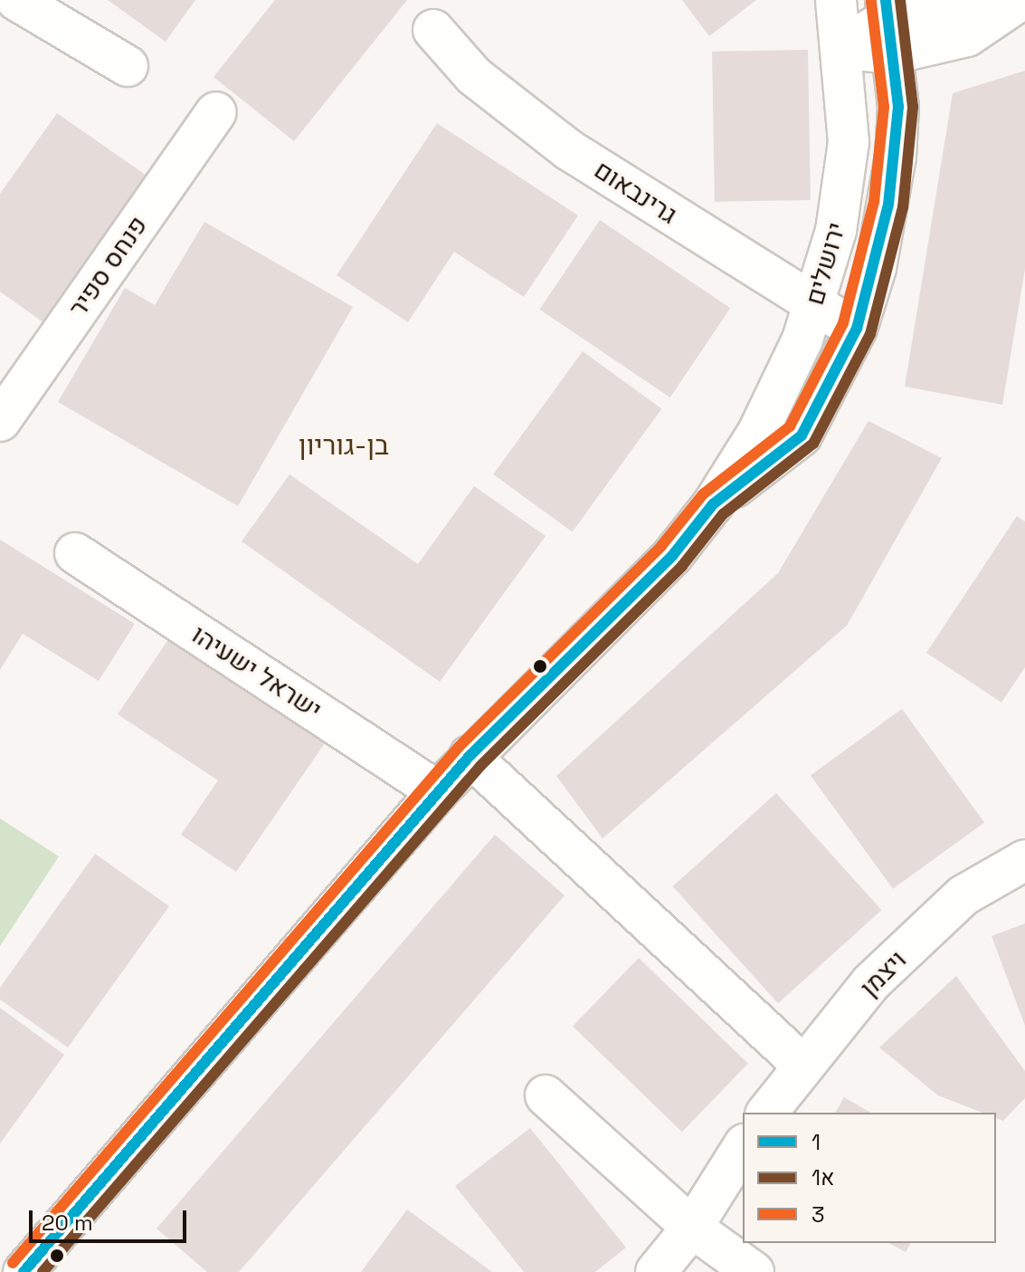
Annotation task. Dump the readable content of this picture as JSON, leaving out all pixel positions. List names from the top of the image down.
{
  "streets": {
    "street": [
      "גרינבאום",
      "ירושלים",
      "פנחס ספיר",
      "ישראל ישעיהו",
      "ויצמן"
    ]
  },
  "crossings": [
    ["גרינבאום", "ירושלים"],
    ["ירושלים", "ישראל ישעיהו"]
  ],
  "districts": ["בן-גוריון"],
  "lines": ["transit line 1", "transit line 1א", "transit line 3"],
  "legend": ["1", "1א", "3"],
  "scale_bar": "20 m"
}
